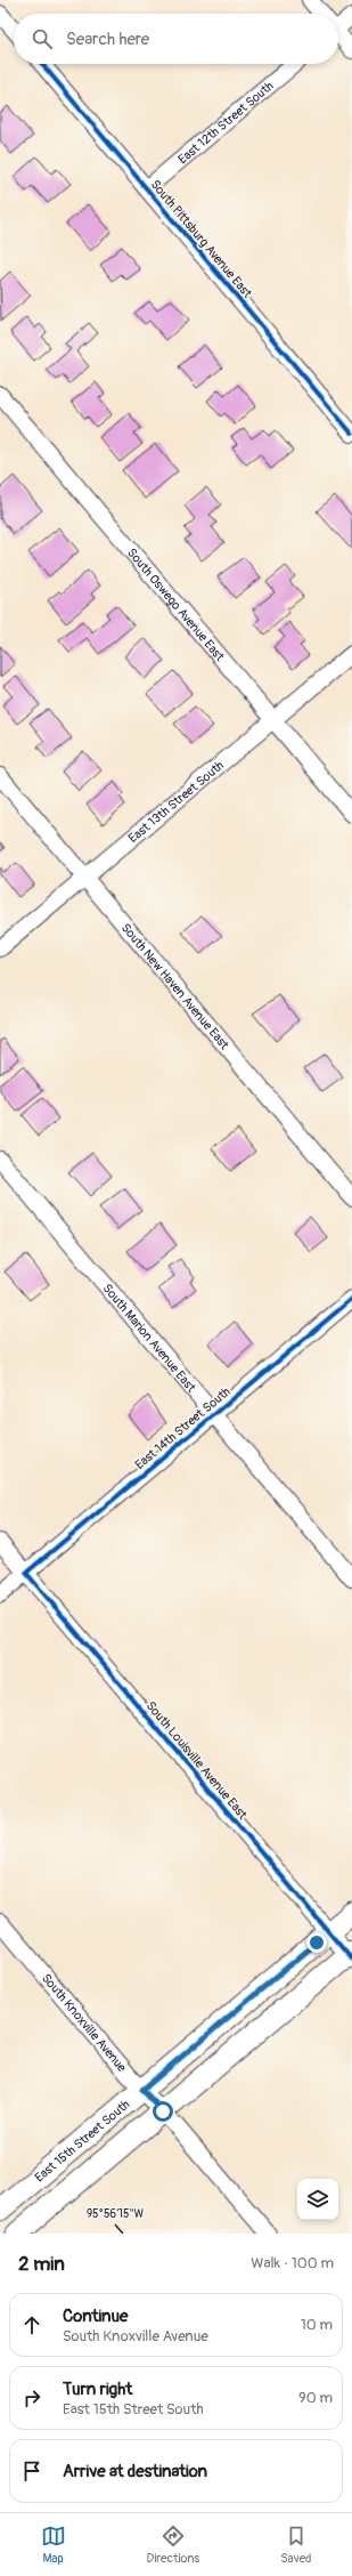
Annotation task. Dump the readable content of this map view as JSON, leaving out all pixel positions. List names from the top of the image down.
{
  "streets": {
    "main road": ["East 15th Street South"],
    "street": [
      "East 12th Street South",
      "South Pittsburg Avenue East",
      "South Oswego Avenue East",
      "East 13th Street South",
      "South New Haven Avenue East",
      "South Marion Avenue East",
      "East 14th Street South",
      "South Louisville Avenue East",
      "South Knoxville Avenue"
    ]
  },
  "crossings": [
    ["East 12th Street South", "South Pittsburg Avenue East"],
    ["South Oswego Avenue East", "East 13th Street South"],
    ["East 13th Street South", "South New Haven Avenue East"],
    ["South Marion Avenue East", "East 14th Street South"],
    ["East 14th Street South", "South Louisville Avenue East"],
    ["South Louisville Avenue East", "East 15th Street South"],
    ["South Knoxville Avenue", "East 15th Street South"]
  ],
  "page": {
    "search": "Search here",
    "heading": ["2 min", "Walk · 100 m"],
    "list": [
      ["Continue", "South Knoxville Avenue", "10 m"],
      ["Turn right", "East 15th Street South", "90 m"],
      "Arrive at destination"
    ],
    "nav": ["Map", "Directions", "Saved"]
  },
  "coordinates": ["95°56'15\"W"]
}
